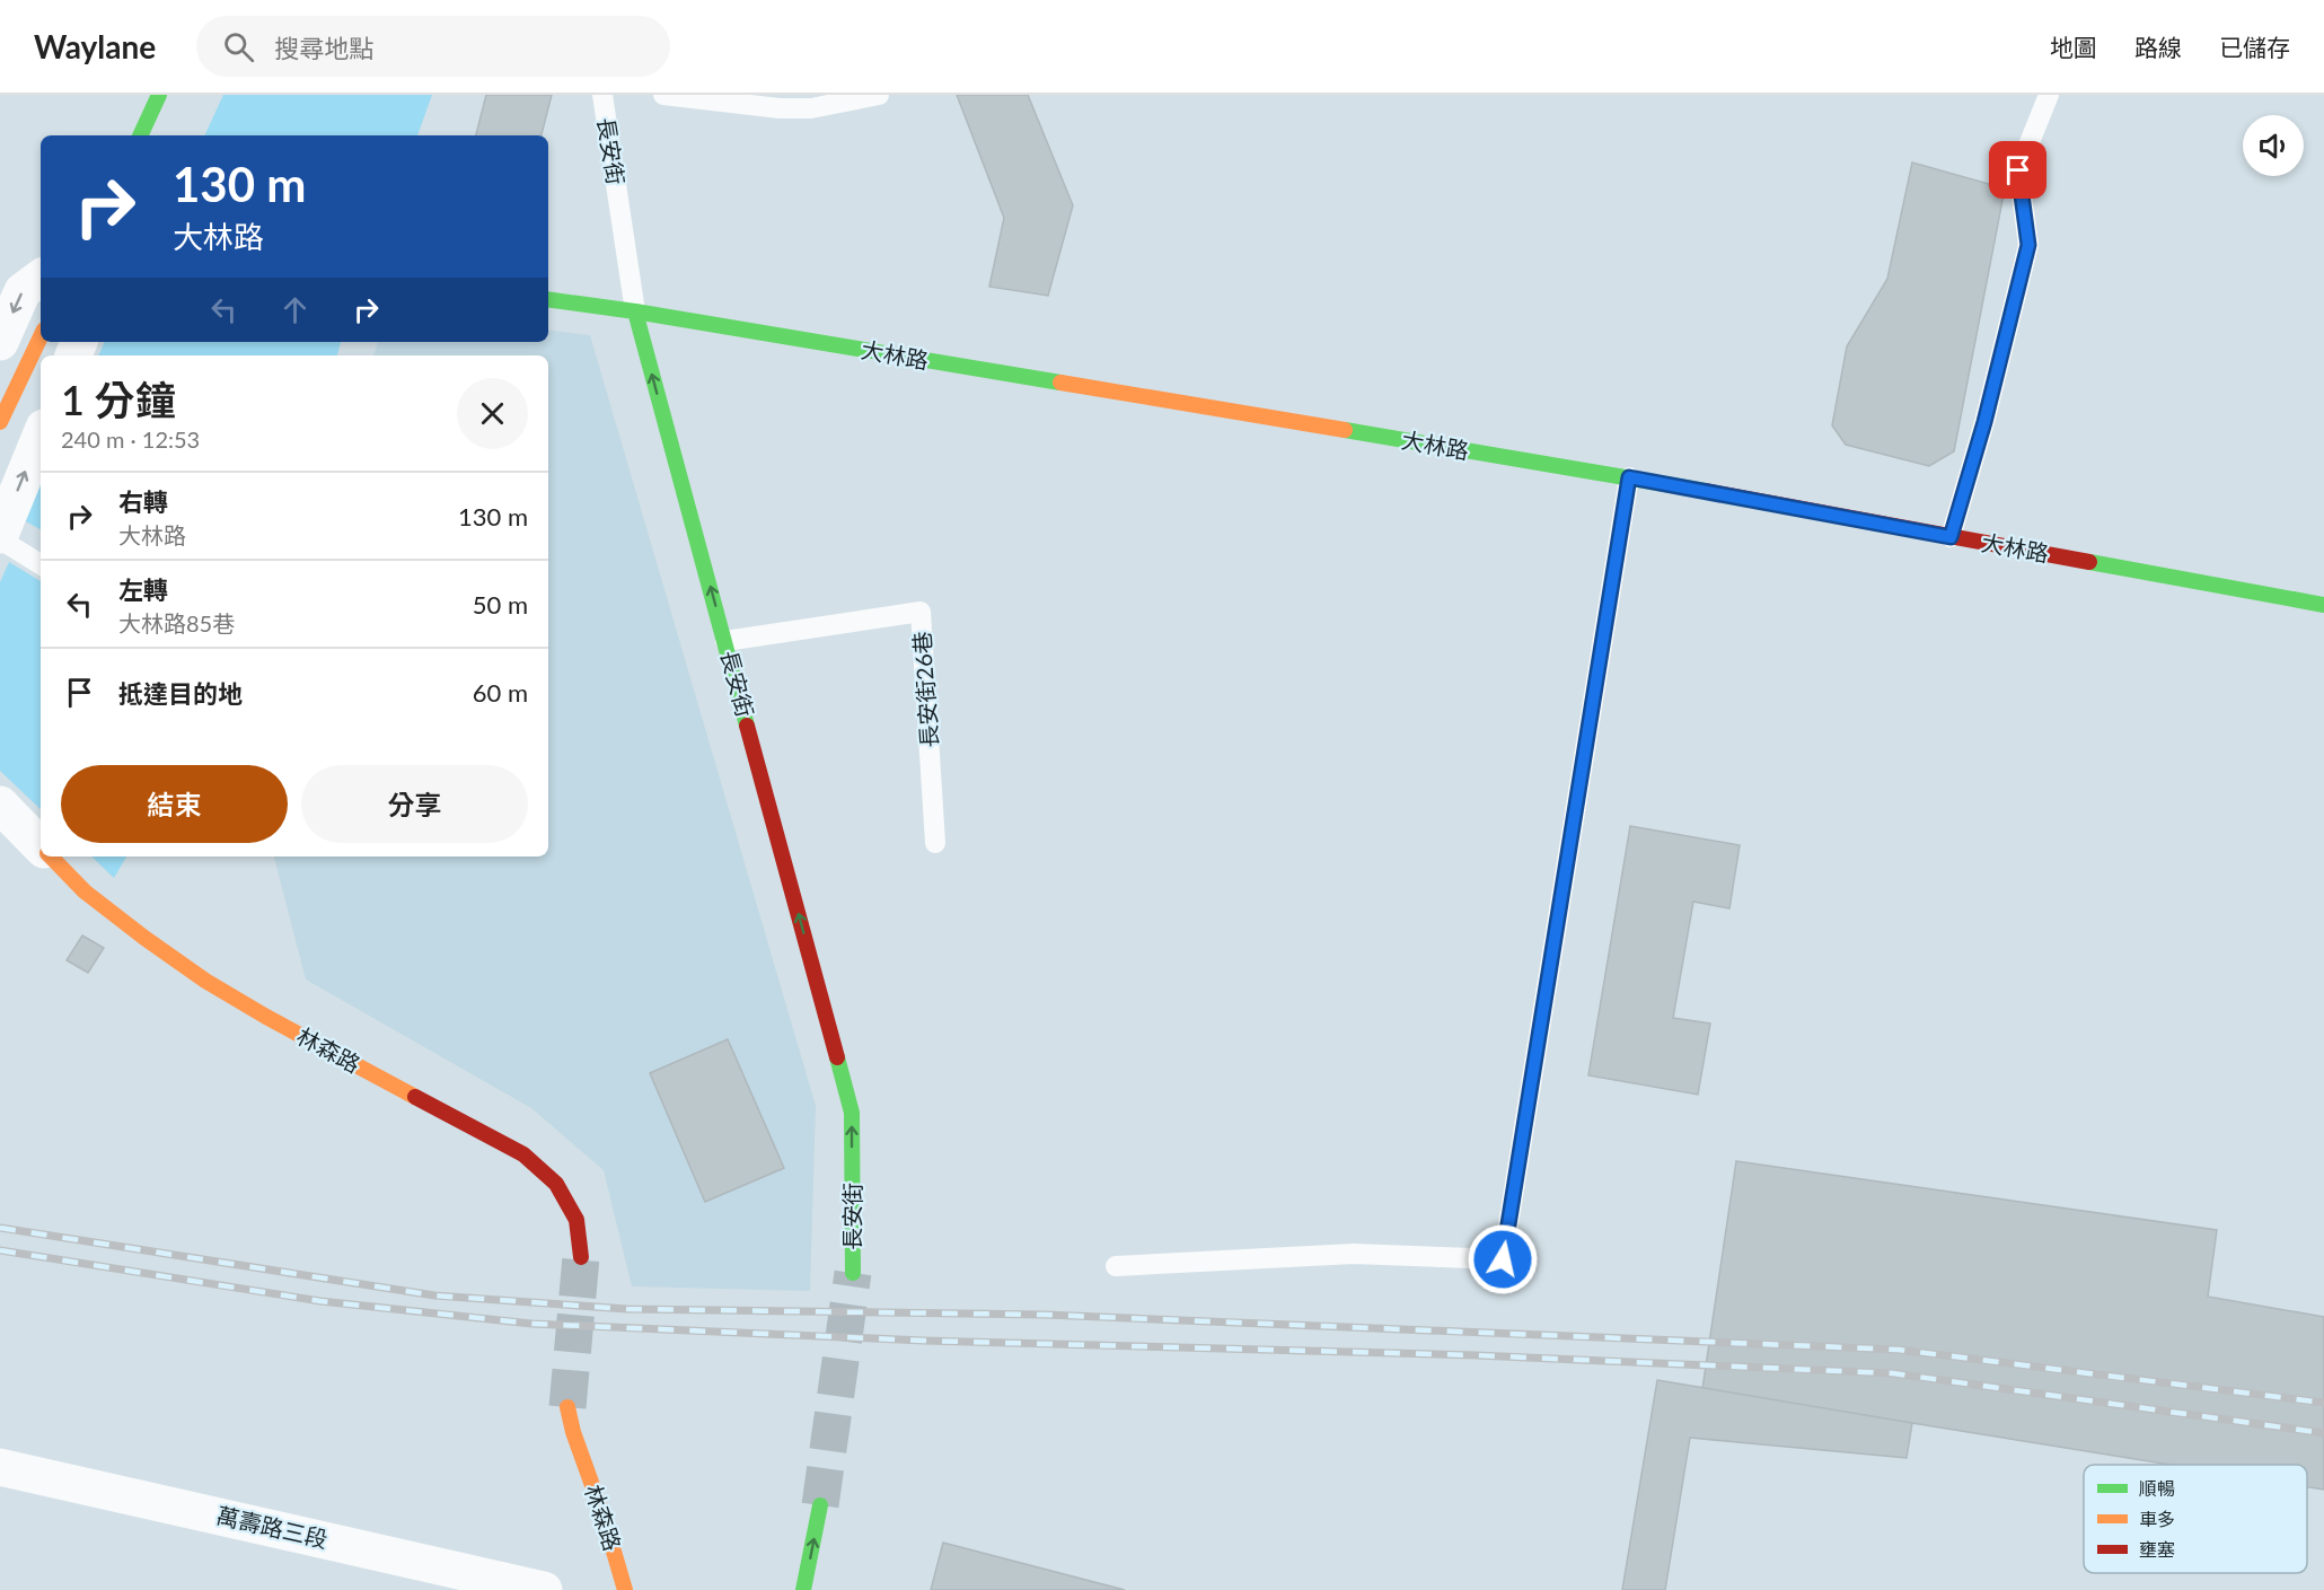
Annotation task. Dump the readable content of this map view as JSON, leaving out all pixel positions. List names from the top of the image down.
{
  "streets": {
    "street": [
      "長安街",
      "大林路",
      "林森路",
      "萬壽路三段"
    ],
    "lane": ["長安街26巷"]
  },
  "crossings": [
    ["長安街", "大林路"],
    ["長安街", "長安街26巷"]
  ],
  "one_way": ["長安街"],
  "legend": ["順暢", "車多", "壅塞"],
  "page": {
    "header": "Waylane",
    "search": "搜尋地點",
    "nav": ["地圖", "路線", "已儲存"],
    "turn": ["130 m", "大林路"],
    "heading": ["1 分鐘", "240 m · 12:53"],
    "list": [
      {
        "name": "右轉",
        "note": "大林路",
        "value": "130 m"
      },
      {
        "name": "左轉",
        "note": "大林路85巷",
        "value": "50 m"
      },
      {
        "name": "抵達目的地",
        "value": "60 m"
      }
    ],
    "buttons": ["結束", "分享"]
  }
}
